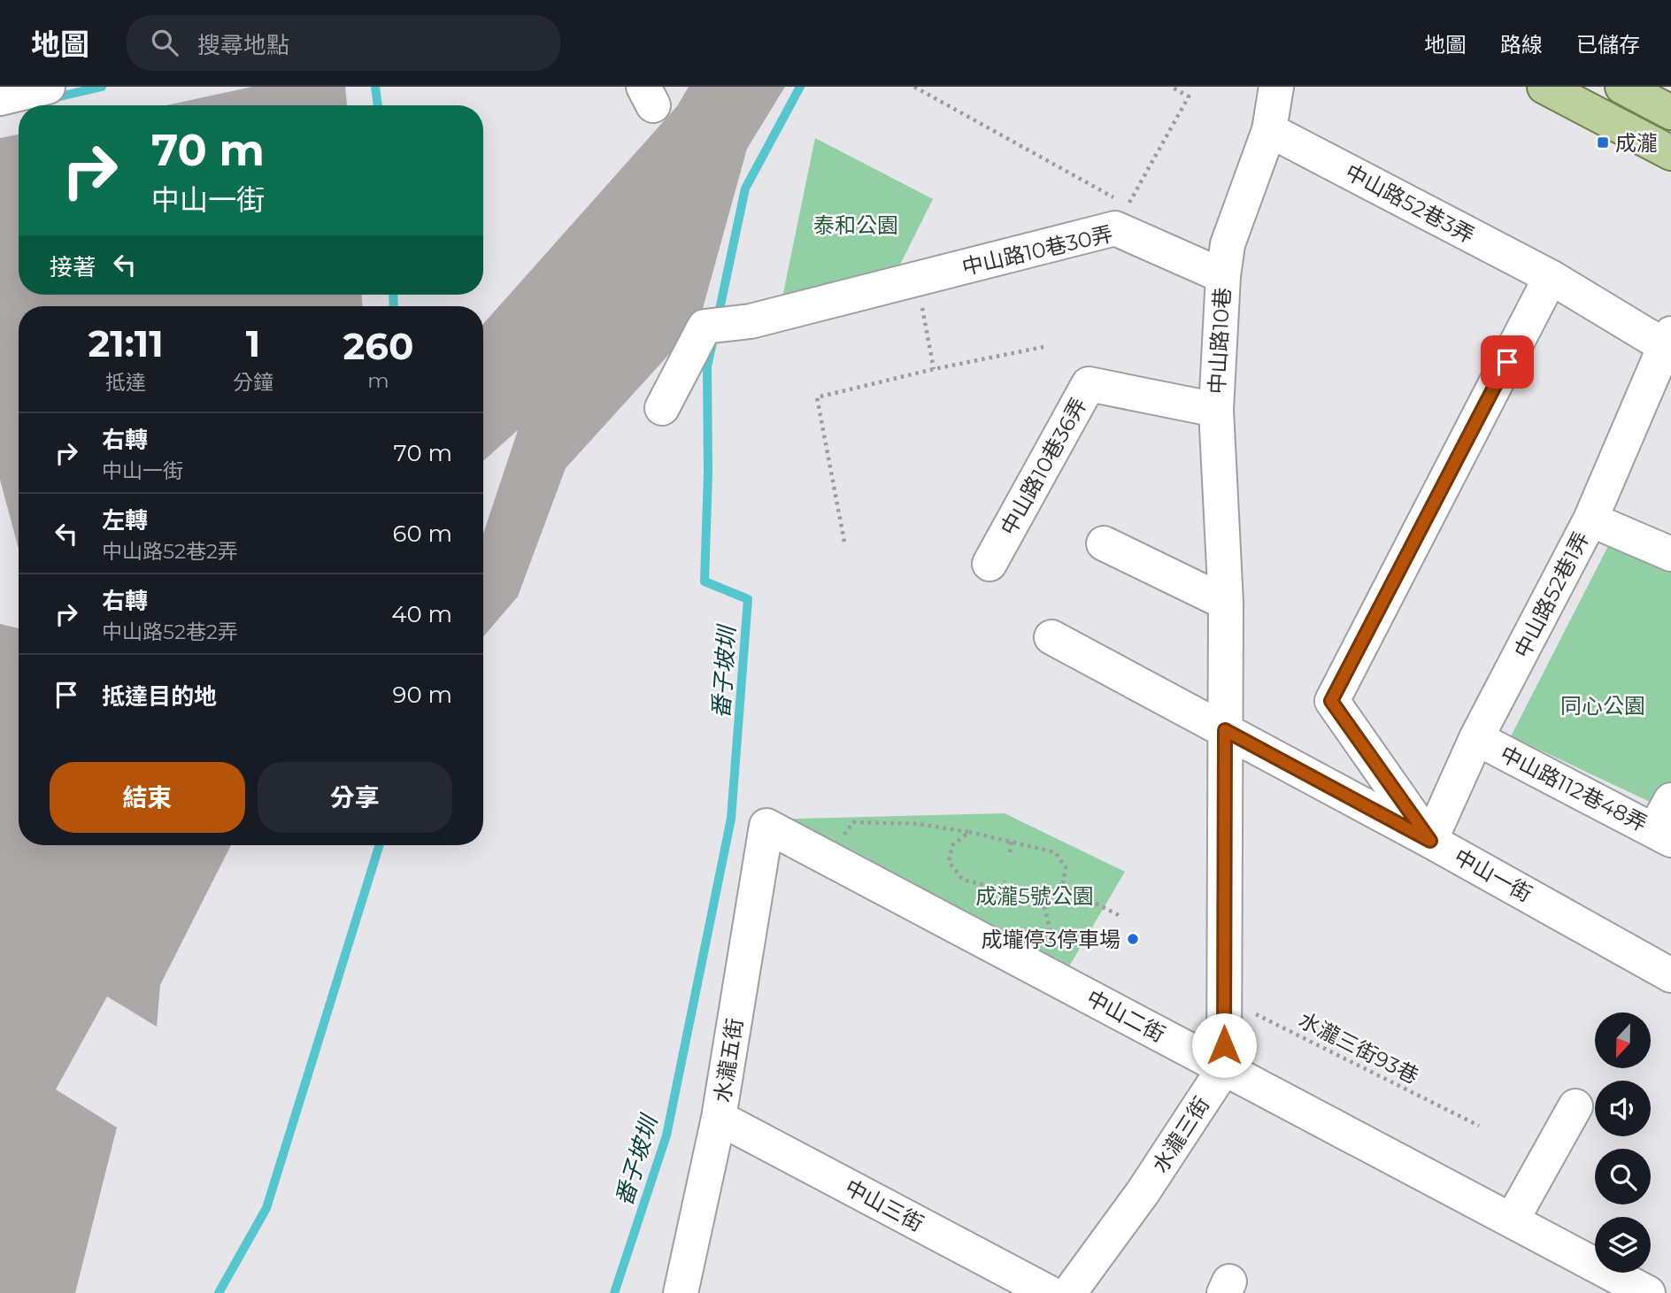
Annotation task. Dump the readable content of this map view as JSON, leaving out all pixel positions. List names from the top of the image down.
{
  "streets": {
    "street": [
      "中山路52巷3弄",
      "中山路10巷30弄",
      "中山路10巷",
      "中山路10巷36弄",
      "中山路52巷1弄",
      "中山路112巷48弄",
      "中山一街",
      "中山二街",
      "水瀧五街",
      "水瀧三街",
      "中山三街"
    ],
    "path": ["水瀧三街93巷"]
  },
  "crossings": [
    ["中山路52巷3弄", "中山路10巷"],
    ["中山路52巷3弄", "中山路52巷1弄"],
    ["中山路10巷30弄", "中山路10巷"],
    ["中山路10巷", "中山路10巷36弄"],
    ["中山路10巷", "中山一街"],
    ["中山路52巷1弄", "中山路112巷48弄"],
    ["中山路52巷1弄", "中山一街"],
    ["中山二街", "水瀧五街"],
    ["中山二街", "水瀧三街"],
    ["水瀧五街", "中山三街"]
  ],
  "water": ["番子坡圳"],
  "parks": ["泰和公園", "同心公園", "成瀧5號公園"],
  "places": {
    "transit": ["成瀧"],
    "other": ["成壠停3停車場"]
  },
  "north": "bottom",
  "page": {
    "header": "地圖",
    "search": "搜尋地點",
    "nav": ["地圖", "路線", "已儲存"],
    "turn": ["70 m", "中山一街"],
    "then": "接著",
    "eta": [
      "21:11",
      "抵達",
      "1",
      "分鐘",
      "260",
      "m"
    ],
    "list": [
      {
        "name": "右轉",
        "note": "中山一街",
        "value": "70 m"
      },
      {
        "name": "左轉",
        "note": "中山路52巷2弄",
        "value": "60 m"
      },
      {
        "name": "右轉",
        "note": "中山路52巷2弄",
        "value": "40 m"
      },
      {
        "name": "抵達目的地",
        "value": "90 m"
      }
    ],
    "buttons": ["結束", "分享"]
  }
}
